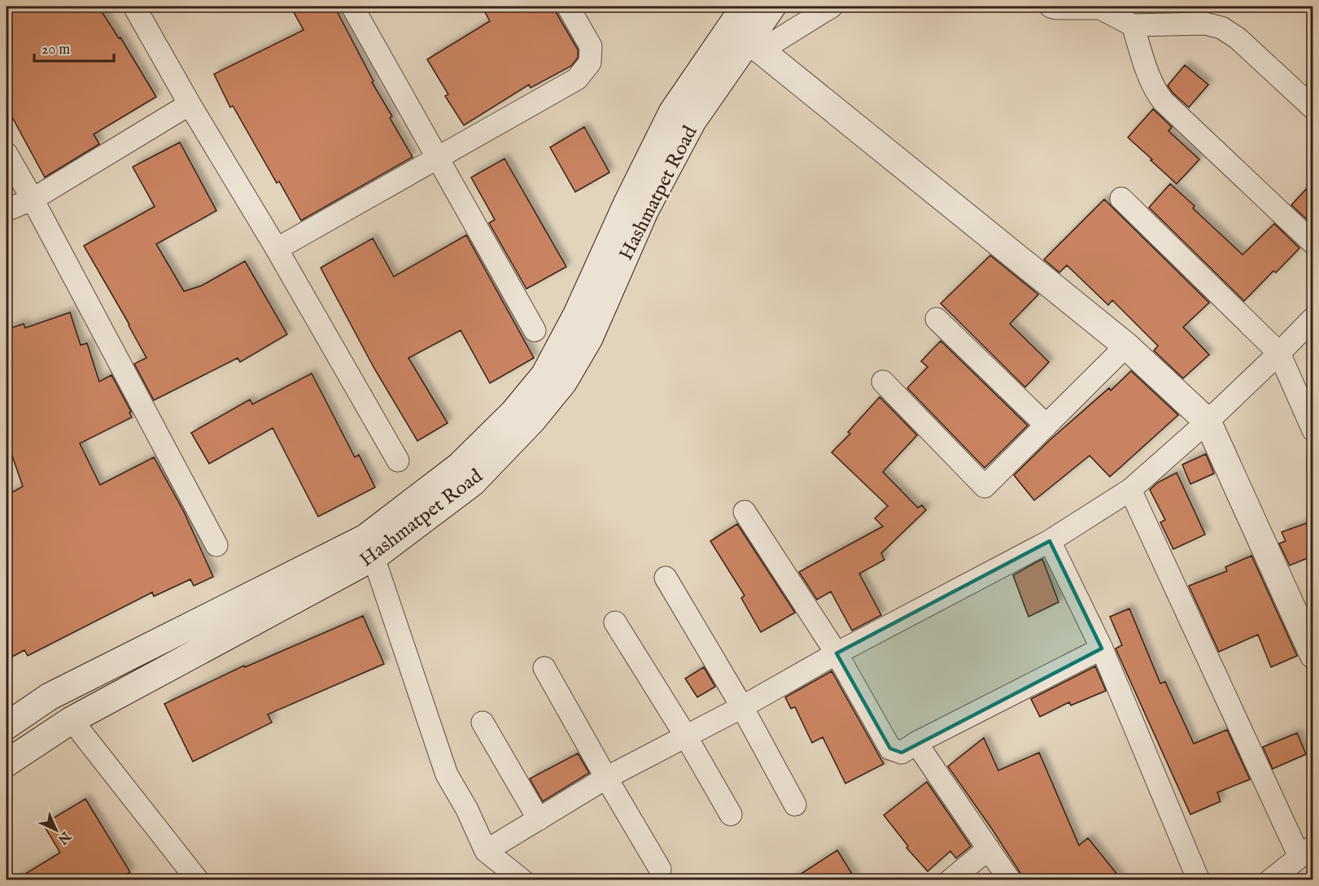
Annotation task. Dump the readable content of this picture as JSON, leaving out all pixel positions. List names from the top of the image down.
{
  "streets": {
    "main road": ["Hashmatpet Road"]
  },
  "scale_bar": "20 m",
  "north": "bottom right"
}
